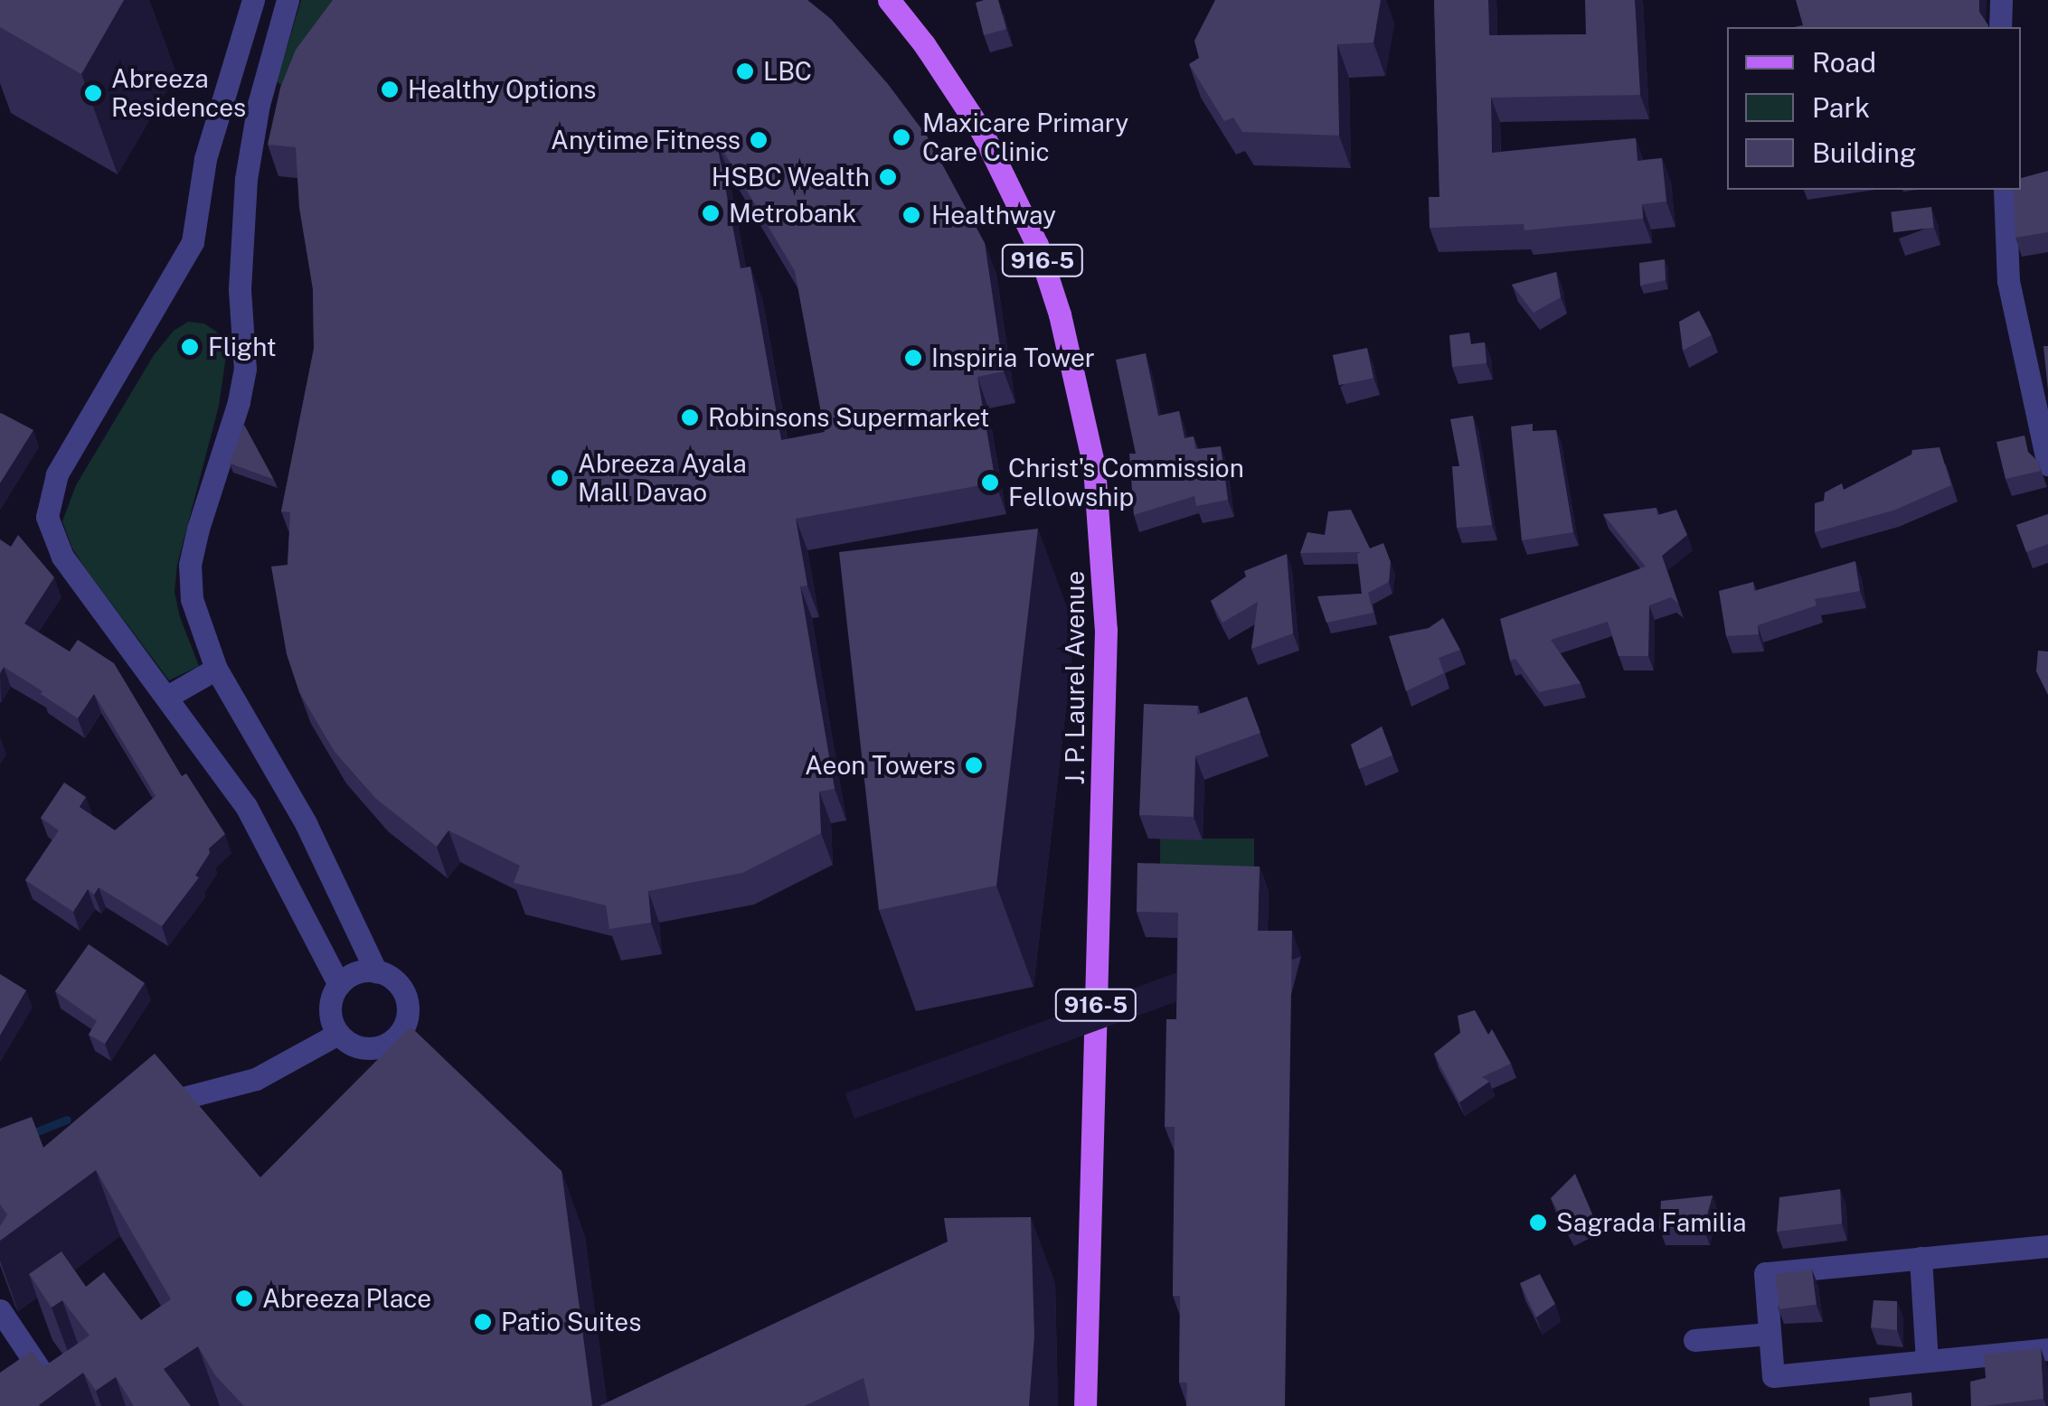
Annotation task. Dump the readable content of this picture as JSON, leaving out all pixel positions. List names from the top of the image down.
{
  "streets": {
    "main road": ["916-5", "J. P. Laurel Avenue"]
  },
  "places": [
    "LBC",
    "Healthy Options",
    "Abreeza Residences",
    "Maxicare Primary Care Clinic",
    "Anytime Fitness",
    "HSBC Wealth",
    "Metrobank",
    "Healthway",
    "Flight",
    "Inspiria Tower",
    "Robinsons Supermarket",
    "Abreeza Ayala Mall Davao",
    "Christ's Commission Fellowship",
    "Aeon Towers",
    "Sagrada Familia",
    "Abreeza Place",
    "Patio Suites"
  ],
  "legend": ["Road", "Park", "Building"]
}
